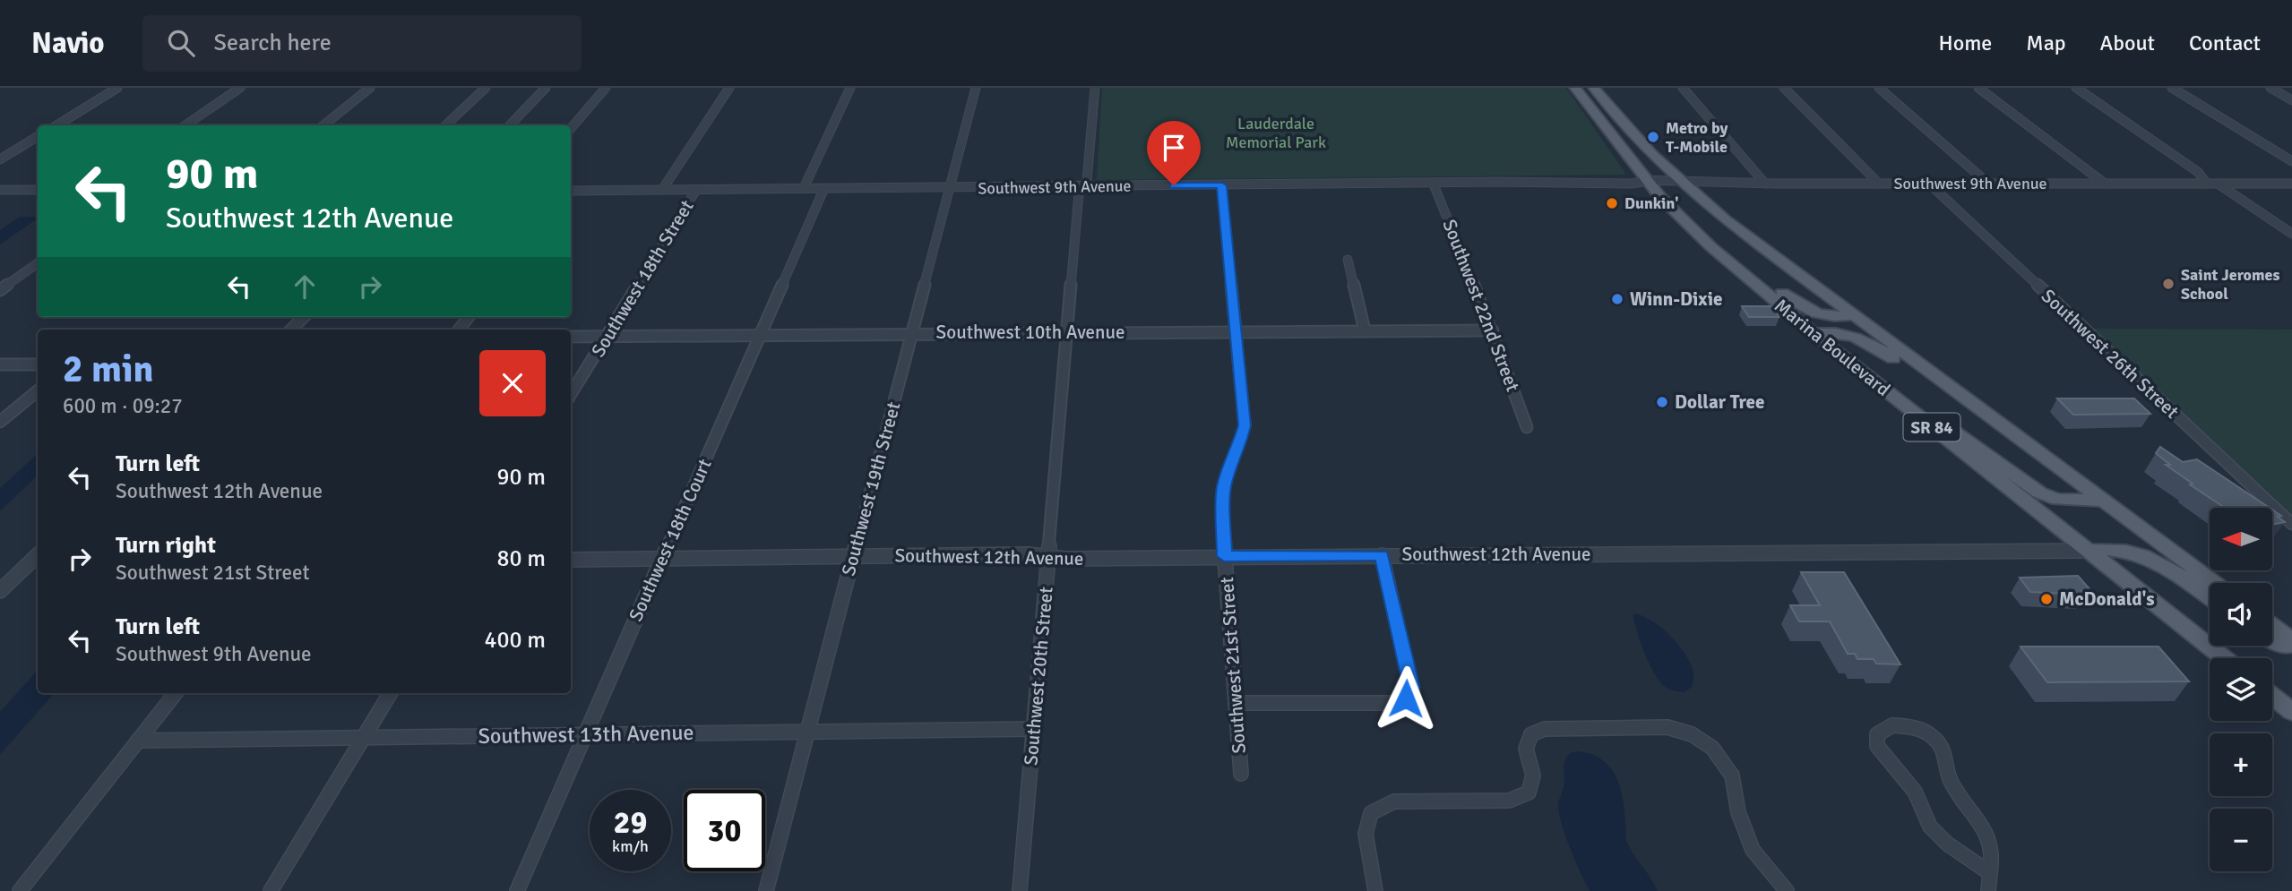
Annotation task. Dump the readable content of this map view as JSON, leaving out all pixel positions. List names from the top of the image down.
{
  "streets": {
    "main road": ["Marina Boulevard", "SR 84"],
    "street": [
      "Southwest 9th Avenue",
      "Southwest 18th Street",
      "Southwest 22nd Street",
      "Southwest 10th Avenue",
      "Southwest 26th Street",
      "Southwest 19th Street",
      "Southwest 18th Court",
      "Southwest 12th Avenue",
      "Southwest 21st Street",
      "Southwest 20th Street",
      "Southwest 13th Avenue"
    ]
  },
  "crossings": [
    ["Southwest 9th Avenue", "Southwest 18th Street"],
    ["Southwest 9th Avenue", "Southwest 22nd Street"],
    ["Southwest 9th Avenue", "Marina Boulevard"],
    ["Southwest 9th Avenue", "Southwest 26th Street"],
    ["Southwest 9th Avenue", "Southwest 19th Street"],
    ["Southwest 9th Avenue", "Southwest 18th Court"],
    ["Southwest 9th Avenue", "Southwest 21st Street"],
    ["Southwest 9th Avenue", "Southwest 20th Street"],
    ["Southwest 18th Street", "Southwest 10th Avenue"],
    ["Southwest 22nd Street", "Southwest 10th Avenue"],
    ["Southwest 10th Avenue", "Southwest 19th Street"],
    ["Southwest 10th Avenue", "Southwest 18th Court"],
    ["Southwest 10th Avenue", "Southwest 21st Street"],
    ["Southwest 10th Avenue", "Southwest 20th Street"],
    ["Marina Boulevard", "Southwest 12th Avenue"],
    ["Southwest 19th Street", "Southwest 12th Avenue"],
    ["Southwest 19th Street", "Southwest 13th Avenue"],
    ["Southwest 18th Court", "Southwest 12th Avenue"],
    ["Southwest 18th Court", "Southwest 13th Avenue"],
    ["Southwest 12th Avenue", "Southwest 21st Street"],
    ["Southwest 12th Avenue", "Southwest 20th Street"],
    ["Southwest 20th Street", "Southwest 13th Avenue"]
  ],
  "parks": ["Lauderdale Memorial Park"],
  "places": [
    "Metro by T-Mobile",
    "Dunkin'",
    "Saint Jeromes School",
    "Winn-Dixie",
    "Dollar Tree",
    "McDonald's"
  ],
  "north": "left",
  "page": {
    "header": "Navio",
    "search": "Search here",
    "nav": [
      "Home",
      "Map",
      "About",
      "Contact"
    ],
    "turn": ["90 m", "Southwest 12th Avenue"],
    "heading": ["2 min", "600 m · 09:27"],
    "list": [
      {
        "name": "Turn left",
        "note": "Southwest 12th Avenue",
        "value": "90 m"
      },
      {
        "name": "Turn right",
        "note": "Southwest 21st Street",
        "value": "80 m"
      },
      {
        "name": "Turn left",
        "note": "Southwest 9th Avenue",
        "value": "400 m"
      }
    ],
    "map_buttons": ["+", "−"],
    "speed": "29 km/h",
    "limit": "30"
  }
}
